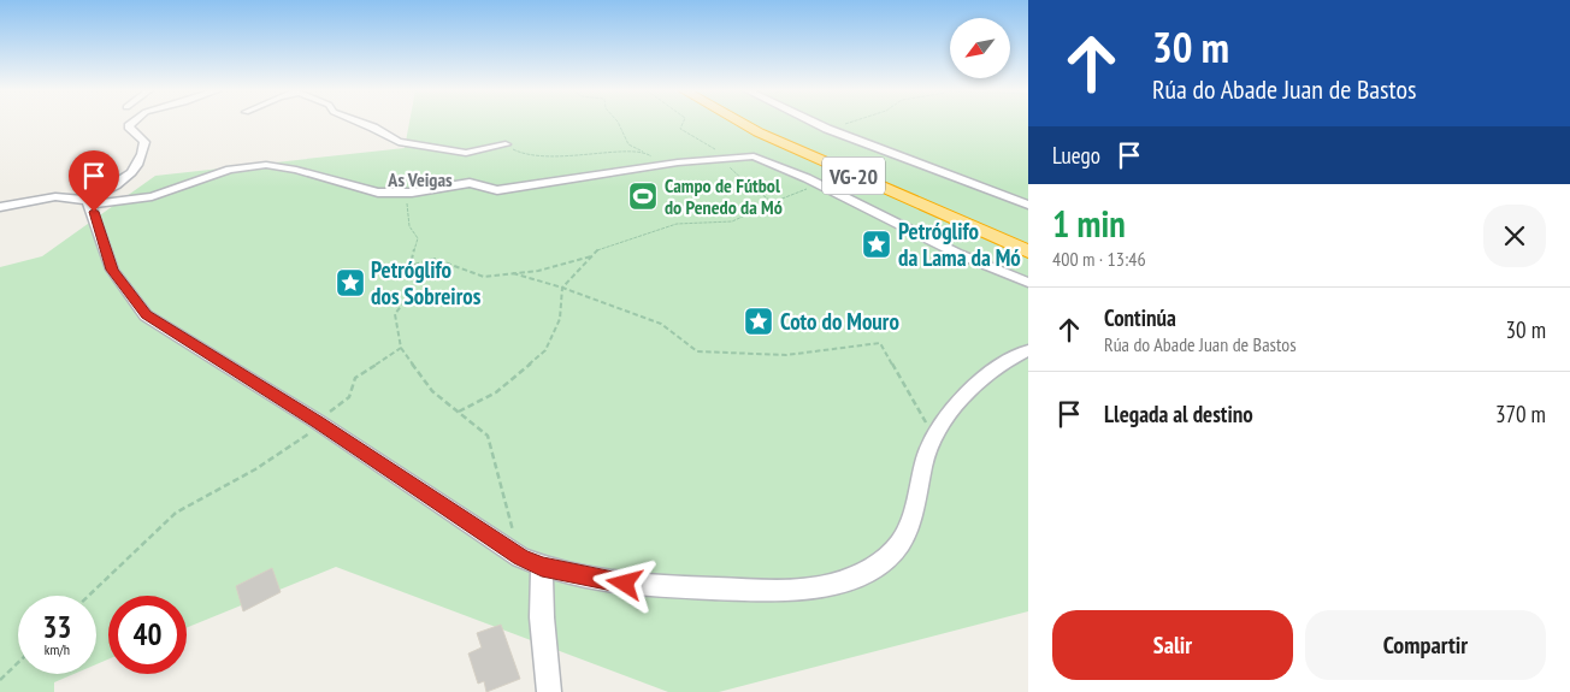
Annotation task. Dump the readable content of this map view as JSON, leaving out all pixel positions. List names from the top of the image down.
{
  "streets": {
    "highway": ["VG-20"]
  },
  "districts": ["As Veigas"],
  "places": {
    "sports": ["Campo de Fútbol do Penedo da Mó"],
    "place": ["Petróglifo da Lama da Mó", "Petróglifo dos Sobreiros", "Coto do Mouro"]
  },
  "north": "bottom left",
  "page": {
    "turn": ["30 m", "Rúa do Abade Juan de Bastos"],
    "then": "Luego",
    "heading": ["1 min", "400 m · 13:46"],
    "list": [
      {
        "name": "Continúa",
        "note": "Rúa do Abade Juan de Bastos",
        "value": "30 m"
      },
      {
        "name": "Llegada al destino",
        "value": "370 m"
      }
    ],
    "speed": "33 km/h",
    "limit": "40",
    "buttons": ["Salir", "Compartir"]
  }
}
